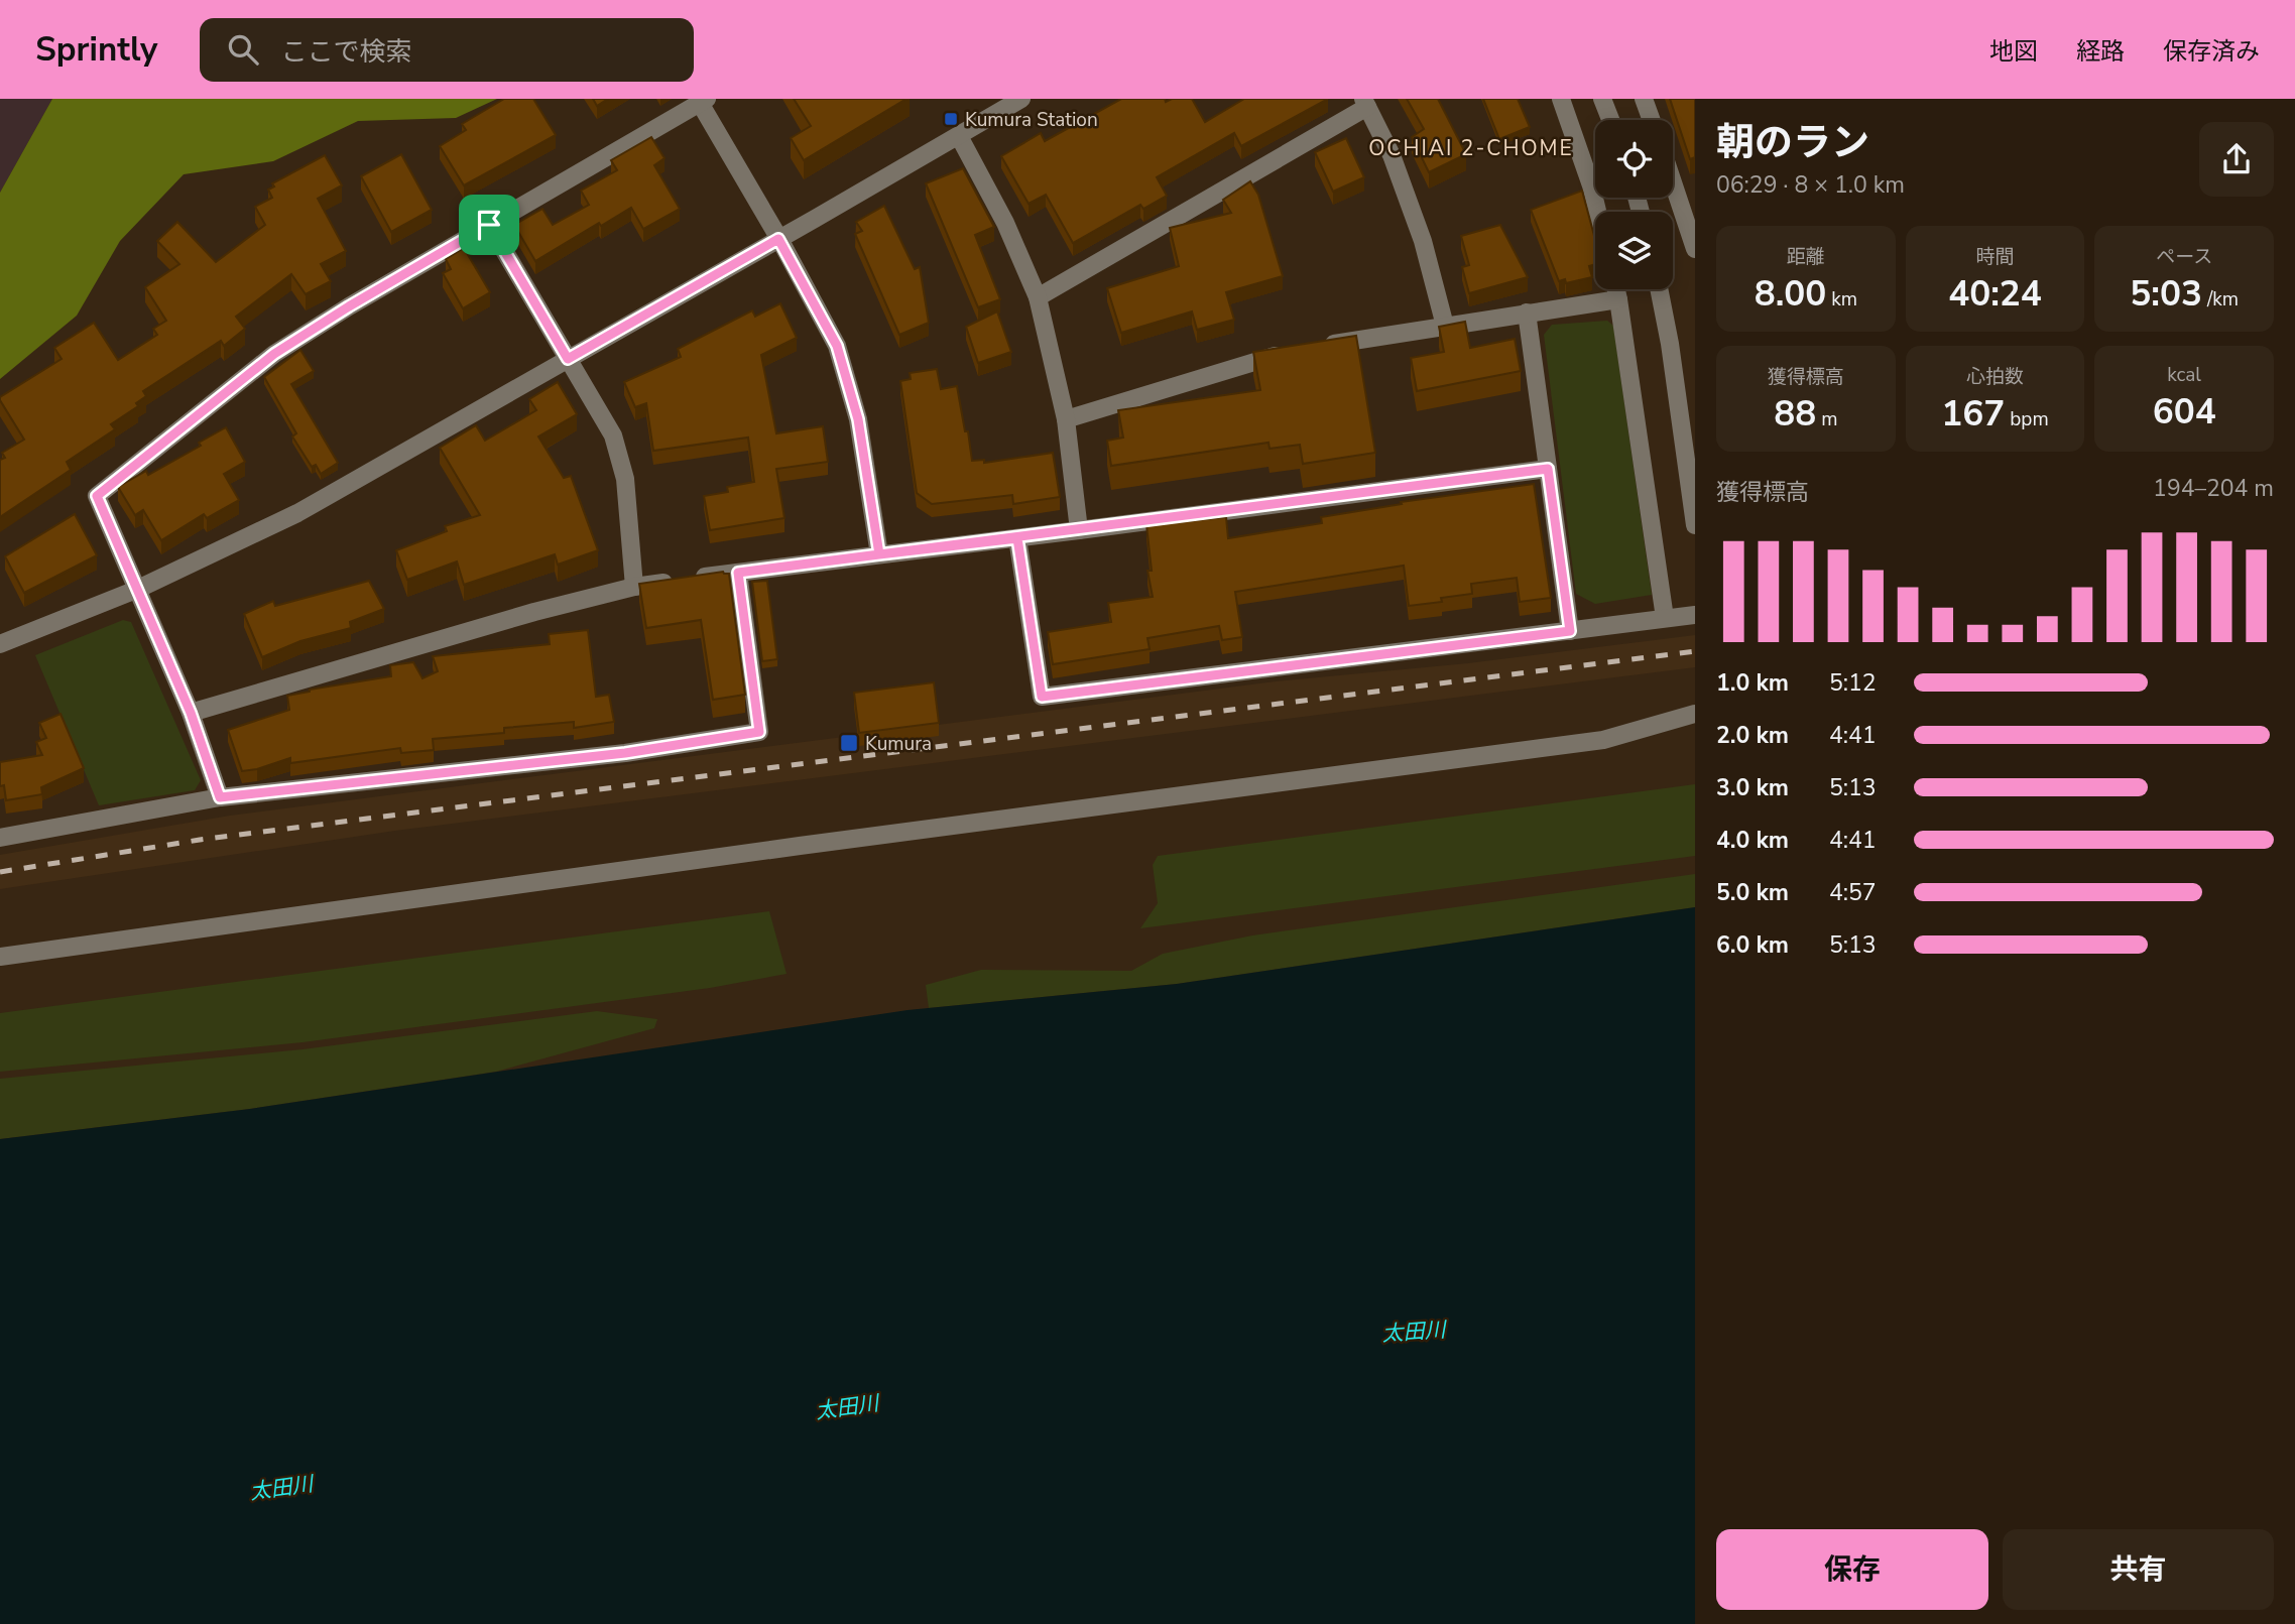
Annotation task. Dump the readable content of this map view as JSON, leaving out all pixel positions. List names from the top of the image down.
{
  "districts": ["OCHIAI 2-CHOME"],
  "water": ["太田川"],
  "places": {
    "transit": ["Kumura Station", "Kumura"]
  },
  "page": {
    "header": "Sprintly",
    "search": "ここで検索",
    "nav": ["地図", "経路", "保存済み"],
    "heading": ["朝のラン", "06:29 · 8 × 1.0 km"],
    "stats": [
      ["距離", "8.00 km"],
      ["時間", "40:24"],
      ["ペース", "5:03 /km"],
      ["獲得標高", "88 m"],
      ["心拍数", "167 bpm"],
      ["kcal", "604"]
    ],
    "chart": ["獲得標高", "194–204 m"],
    "list": [
      {
        "name": "1.0 km",
        "note": "5:12"
      },
      {
        "name": "2.0 km",
        "note": "4:41"
      },
      {
        "name": "3.0 km",
        "note": "5:13"
      },
      {
        "name": "4.0 km",
        "note": "4:41"
      },
      {
        "name": "5.0 km",
        "note": "4:57"
      },
      {
        "name": "6.0 km",
        "note": "5:13"
      }
    ],
    "buttons": ["保存", "共有"]
  }
}
